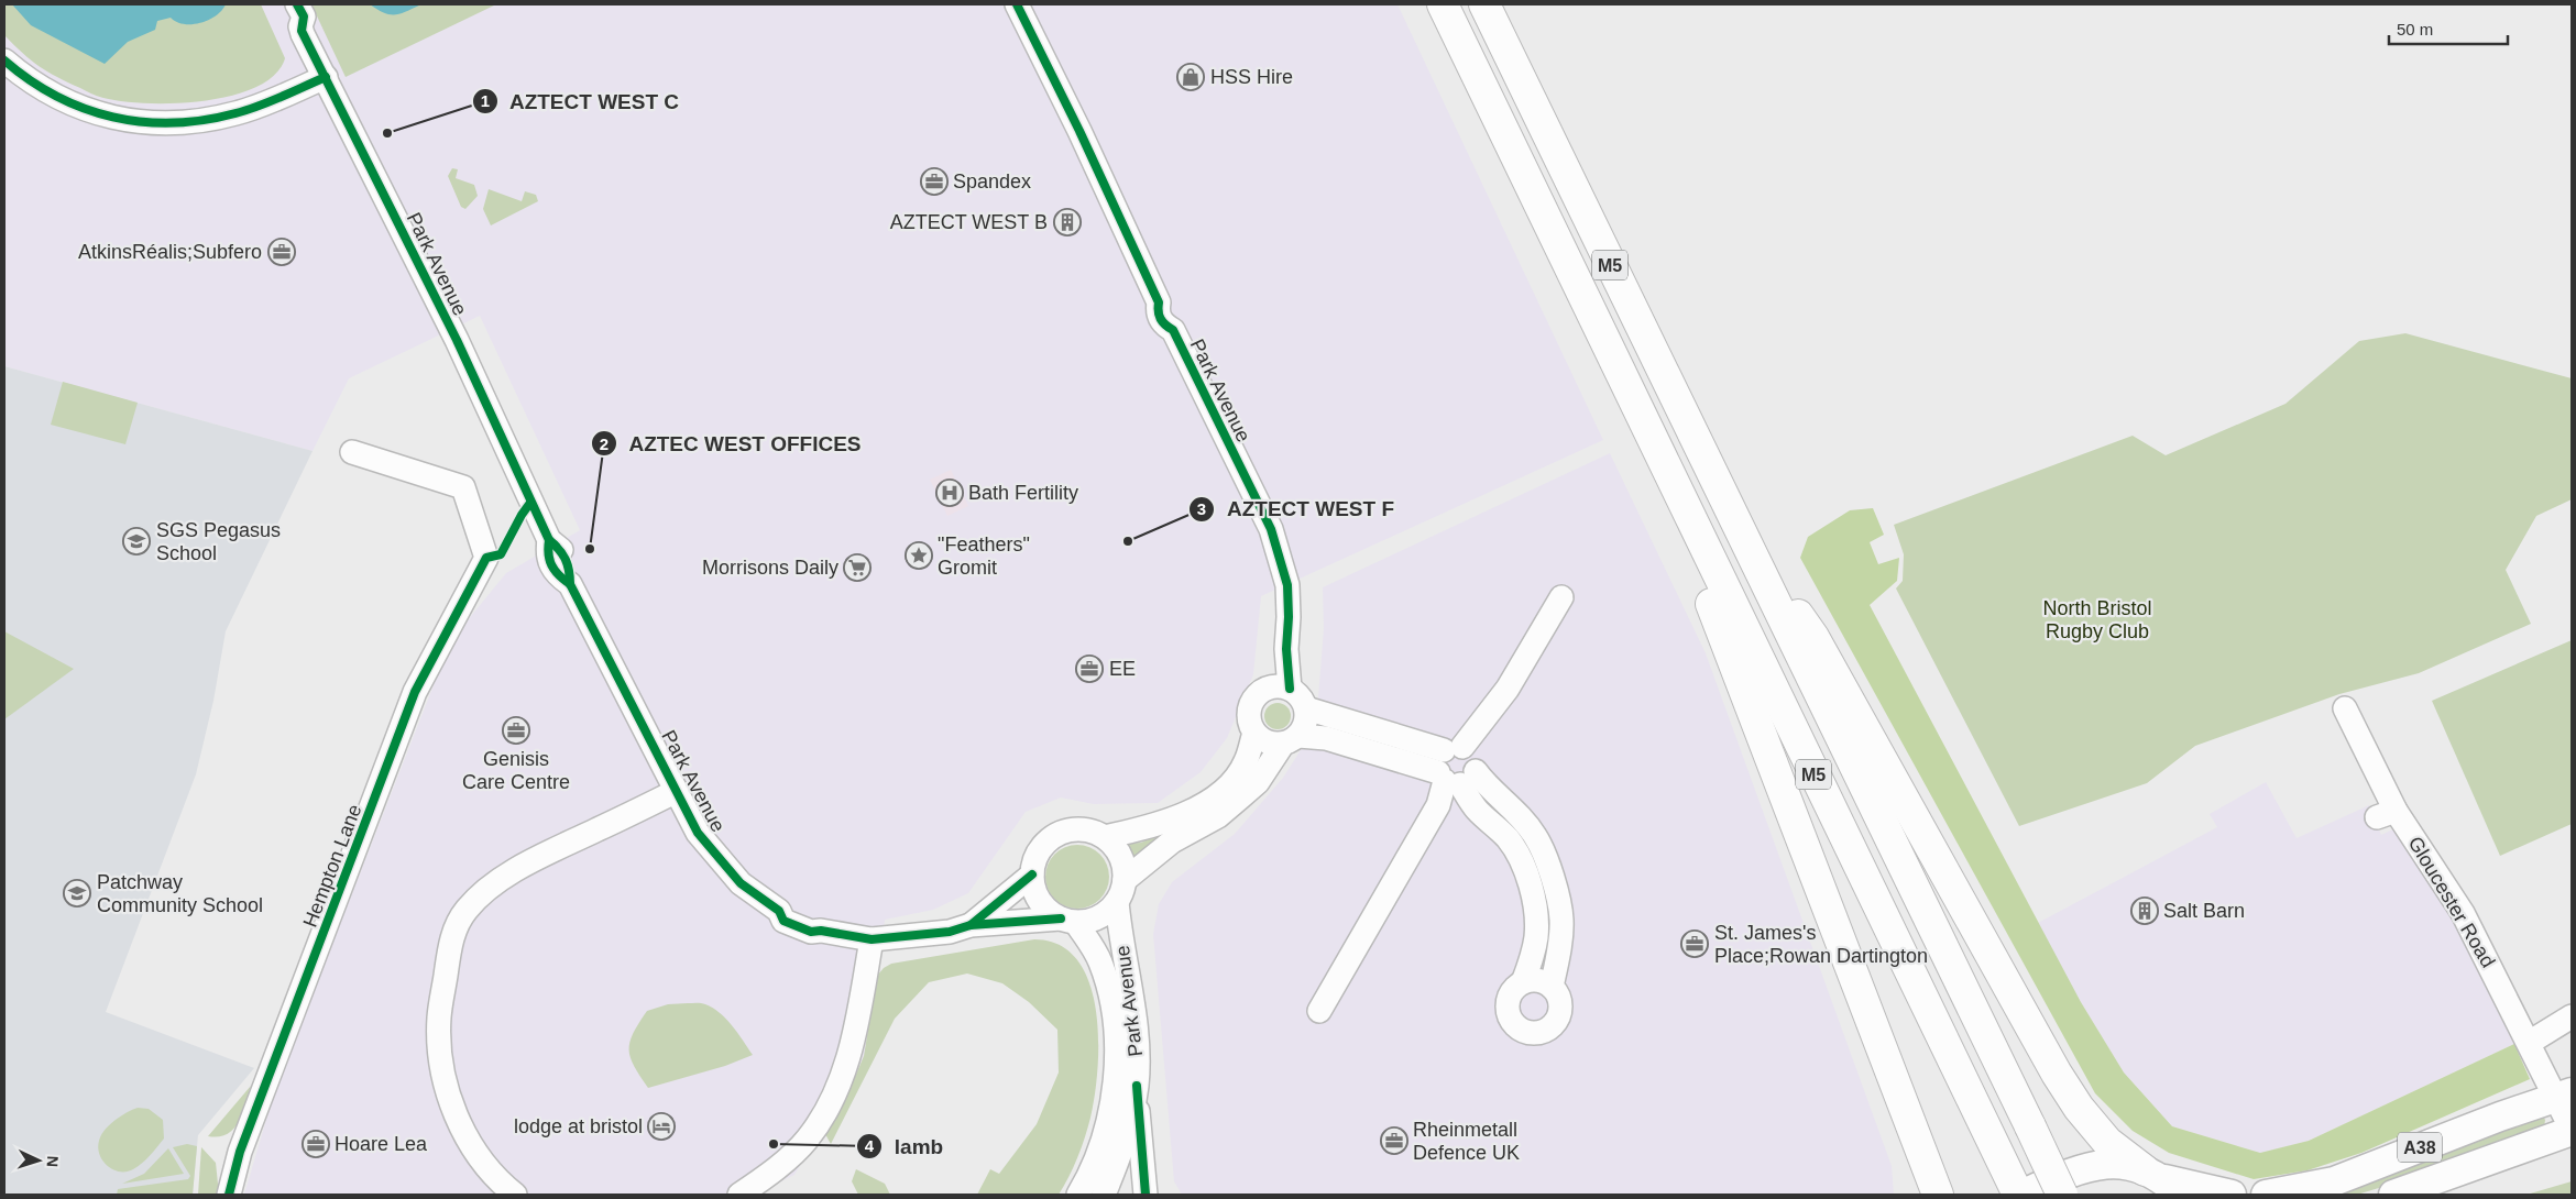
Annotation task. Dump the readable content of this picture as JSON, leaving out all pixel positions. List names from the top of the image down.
{
  "streets": {
    "highway": ["M5"],
    "main road": ["Gloucester Road", "A38"],
    "street": ["Park Avenue", "Hempton Lane"]
  },
  "crossings": [
    ["Gloucester Road", "A38"]
  ],
  "parks": ["North Bristol Rugby Club"],
  "places": {
    "shop": ["HSS Hire"],
    "other": [
      "AZTECT WEST C",
      "AZTECT WEST F",
      "AZTEC WEST OFFICES",
      "lamb"
    ],
    "office": [
      "Spandex",
      "AtkinsRéalis;Subfero",
      "EE",
      "Genisis Care Centre",
      "St. James's Place;Rowan Dartington",
      "Rheinmetall Defence UK",
      "Hoare Lea"
    ],
    "building": ["AZTECT WEST B", "Salt Barn"],
    "hospital": ["Bath Fertility"],
    "school or university": ["SGS Pegasus School", "Patchway Community School"],
    "place": ["\"Feathers\" Gromit"],
    "supermarket": ["Morrisons Daily"],
    "hotel": ["lodge at bristol"]
  },
  "scale_bar": "50 m",
  "north": "right"
}
